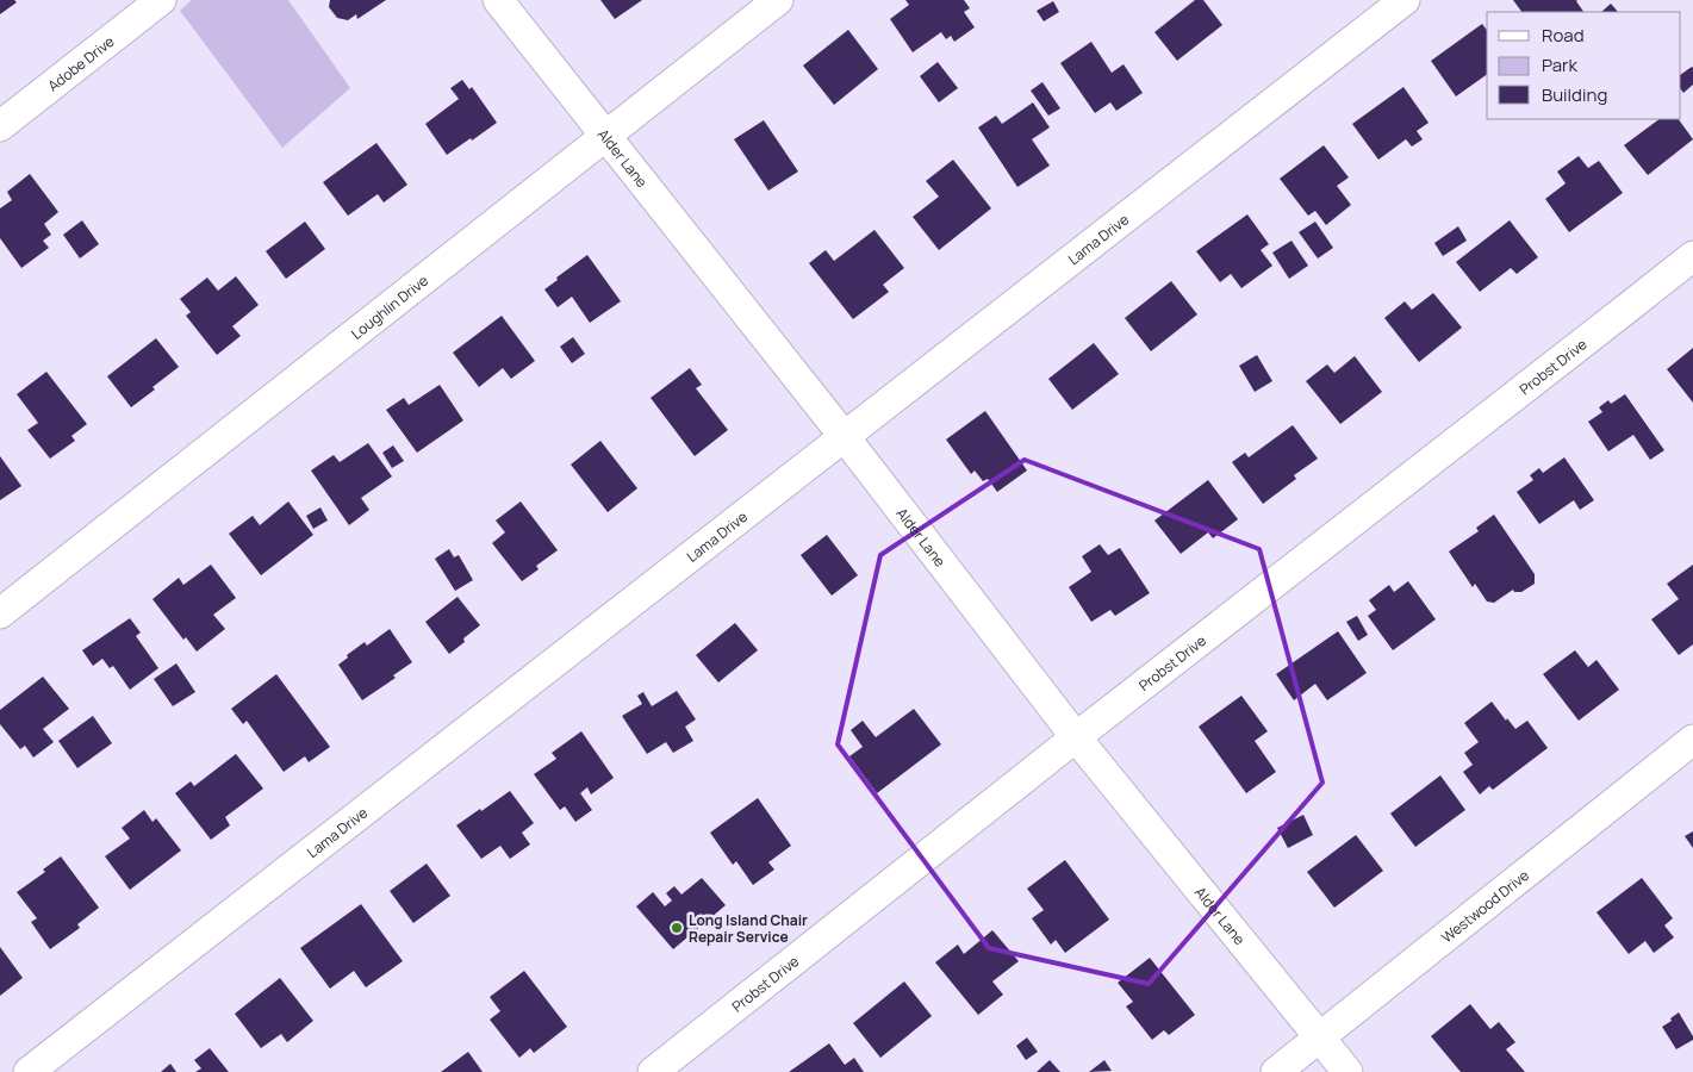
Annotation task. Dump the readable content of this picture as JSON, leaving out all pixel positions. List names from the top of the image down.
{
  "streets": {
    "street": [
      "Adobe Drive",
      "Alder Lane",
      "Lama Drive",
      "Loughlin Drive",
      "Probst Drive",
      "Westwood Drive"
    ]
  },
  "crossings": [
    ["Alder Lane", "Lama Drive"],
    ["Alder Lane", "Loughlin Drive"],
    ["Alder Lane", "Probst Drive"],
    ["Alder Lane", "Westwood Drive"]
  ],
  "places": ["Long Island Chair Repair Service"],
  "legend": ["Road", "Park", "Building"]
}
